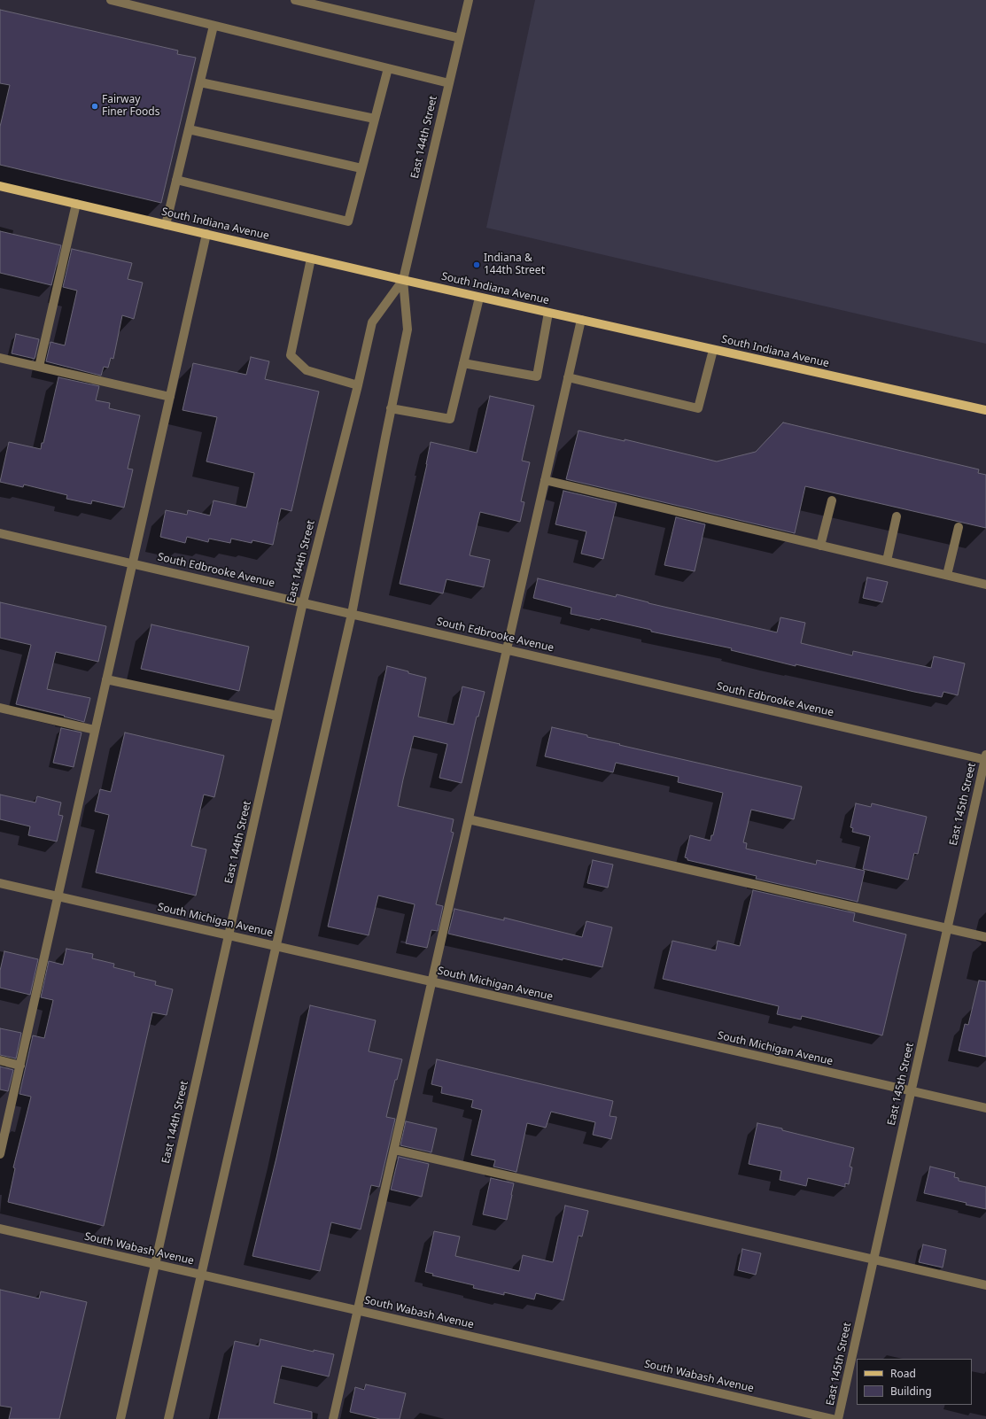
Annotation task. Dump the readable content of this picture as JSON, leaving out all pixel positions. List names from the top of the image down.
{
  "streets": {
    "main road": ["South Indiana Avenue"],
    "street": [
      "East 144th Street",
      "South Edbrooke Avenue",
      "East 145th Street",
      "South Michigan Avenue",
      "South Wabash Avenue"
    ]
  },
  "crossings": [
    ["East 144th Street", "South Indiana Avenue"],
    ["East 144th Street", "South Edbrooke Avenue"],
    ["East 144th Street", "South Michigan Avenue"],
    ["East 144th Street", "South Wabash Avenue"],
    ["South Edbrooke Avenue", "East 145th Street"],
    ["East 145th Street", "South Michigan Avenue"]
  ],
  "places": ["Fairway Finer Foods", "Indiana & 144th Street"],
  "legend": ["Road", "Building"]
}
